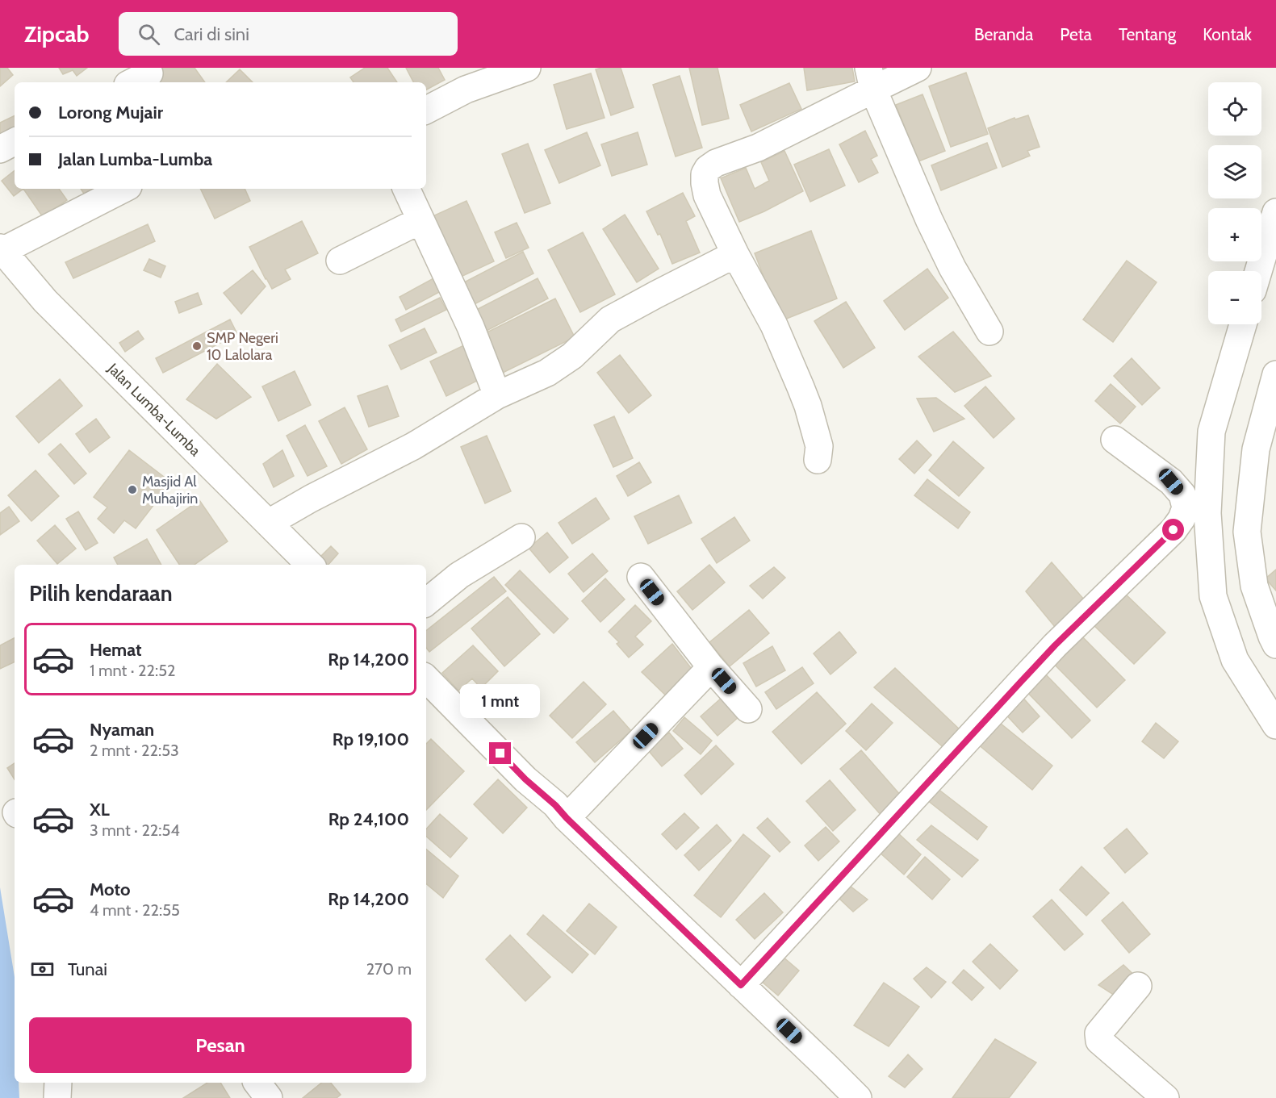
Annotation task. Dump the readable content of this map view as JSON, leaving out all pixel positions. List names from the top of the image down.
{
  "streets": {
    "street": ["Jalan Lumba-Lumba"]
  },
  "places": ["SMP Negeri 10 Lalolara", "Masjid Al Muhajirin"],
  "page": {
    "header": "Zipcab",
    "search": "Cari di sini",
    "nav": [
      "Beranda",
      "Peta",
      "Tentang",
      "Kontak"
    ],
    "map_buttons": ["+", "−"],
    "banner": ["Lorong Mujair", "Jalan Lumba-Lumba"],
    "heading": "Pilih kendaraan",
    "list": [
      {
        "name": "Hemat",
        "note": "1 mnt · 22:52",
        "value": "Rp 14,200"
      },
      {
        "name": "Nyaman",
        "note": "2 mnt · 22:53",
        "value": "Rp 19,100"
      },
      {
        "name": "XL",
        "note": "3 mnt · 22:54",
        "value": "Rp 24,100"
      },
      {
        "name": "Moto",
        "note": "4 mnt · 22:55",
        "value": "Rp 14,200"
      }
    ],
    "bubble": "1 mnt",
    "pay": ["Tunai", "270 m"],
    "buttons": "Pesan"
  }
}
